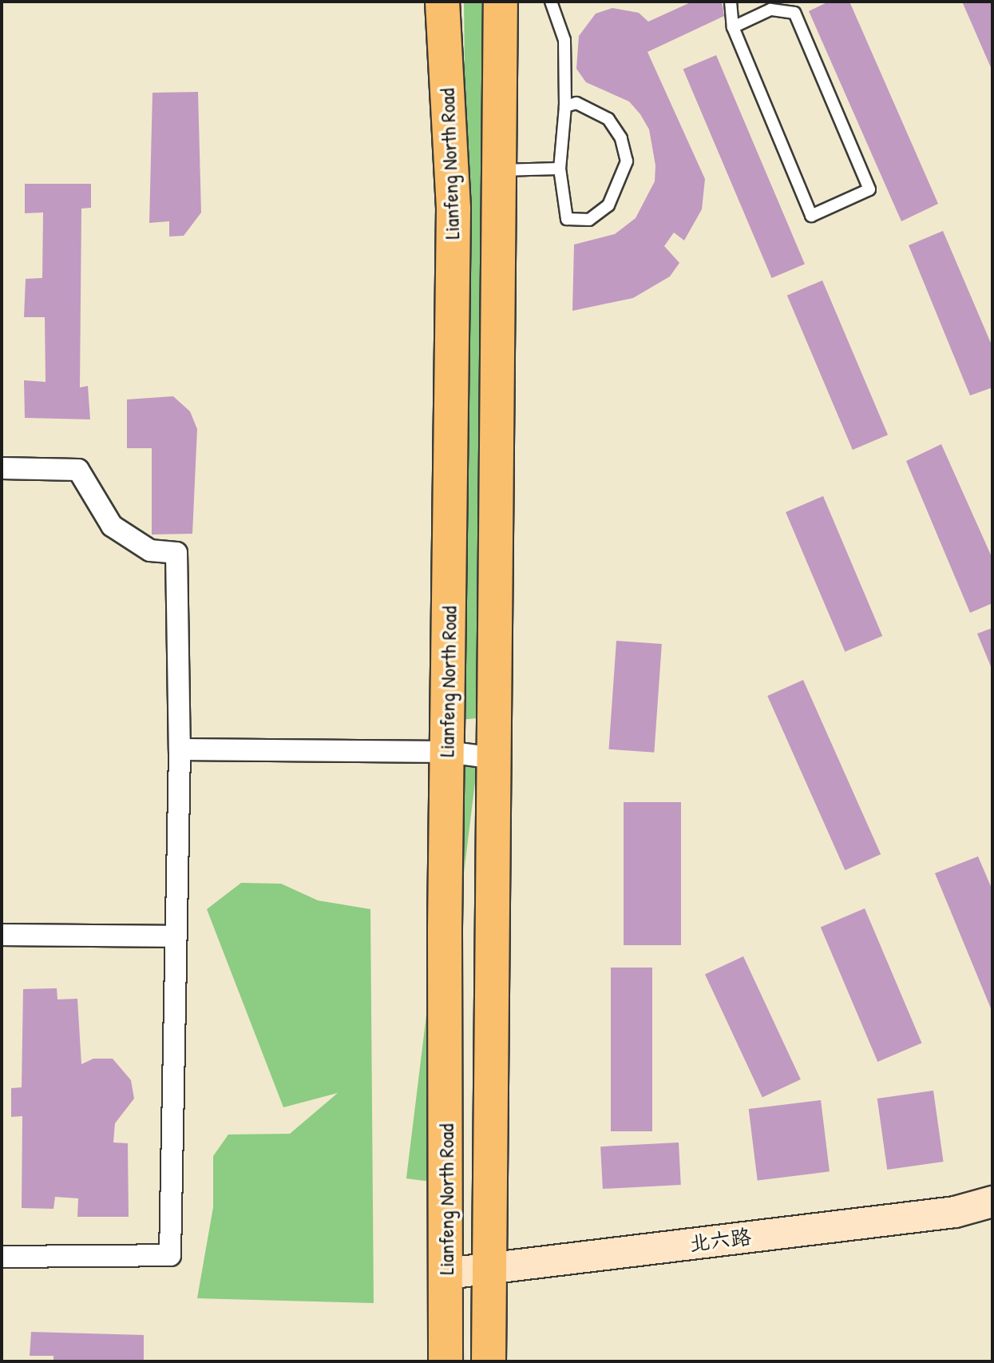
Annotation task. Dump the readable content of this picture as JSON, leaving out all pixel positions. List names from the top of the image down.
{
  "streets": {
    "main road": ["Lianfeng North Road"],
    "street": ["北六路"]
  },
  "crossings": [
    ["Lianfeng North Road", "北六路"]
  ]
}
